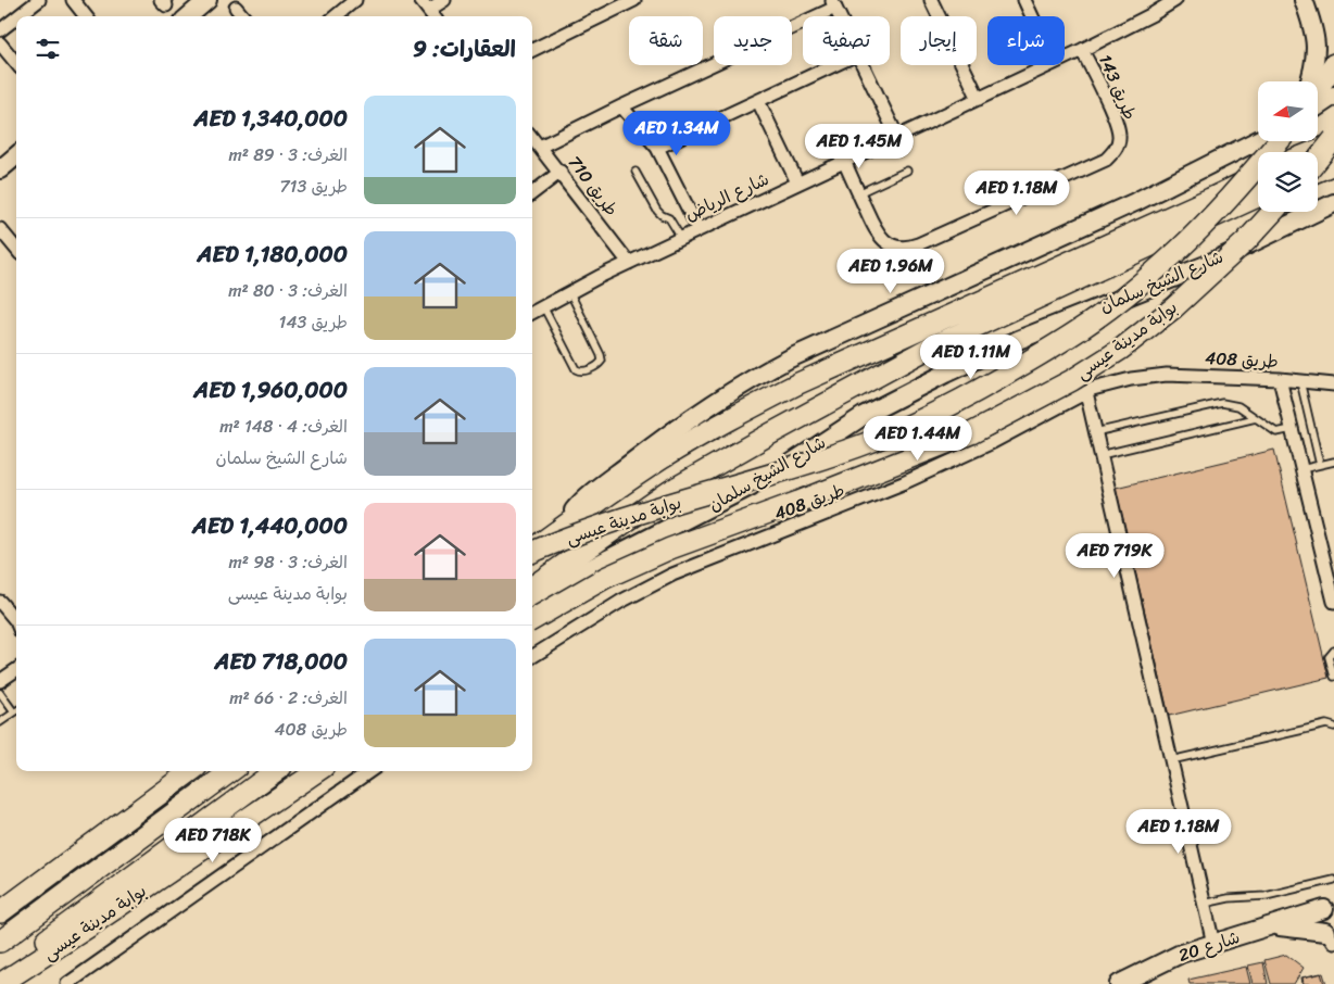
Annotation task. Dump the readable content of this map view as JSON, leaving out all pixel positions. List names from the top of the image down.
{
  "streets": {
    "main road": ["شارع الشيخ سلمان", "بوابة مدينة عيسى", "شارع 20"],
    "street": [
      "طريق 143",
      "طريق 710",
      "شارع الرياض",
      "طريق 408"
    ]
  },
  "crossings": [
    ["طريق 143", "شارع الرياض"],
    ["طريق 710", "شارع الرياض"]
  ],
  "north": "left",
  "page": {
    "chip": [
      "شراء",
      "إيجار",
      "تصفية",
      "جديد",
      "شقة"
    ],
    "heading": "العقارات: 9",
    "list": [
      {
        "name": "AED 1,340,000",
        "note": "الغرف: 3 · 89 m² · طريق 713"
      },
      {
        "name": "AED 1,180,000",
        "note": "الغرف: 3 · 80 m² · طريق 143"
      },
      {
        "name": "AED 1,960,000",
        "note": "الغرف: 4 · 148 m² · شارع الشيخ سلمان"
      },
      {
        "name": "AED 1,440,000",
        "note": "الغرف: 3 · 98 m² · بوابة مدينة عيسى"
      },
      {
        "name": "AED 718,000",
        "note": "الغرف: 2 · 66 m² · طريق 408"
      }
    ],
    "price": [
      "AED 1.34M",
      "AED 1.45M",
      "AED 1.18M",
      "AED 1.96M",
      "AED 1.11M",
      "AED 1.44M",
      "AED 719K",
      "AED 1.18M",
      "AED 718K"
    ]
  }
}
